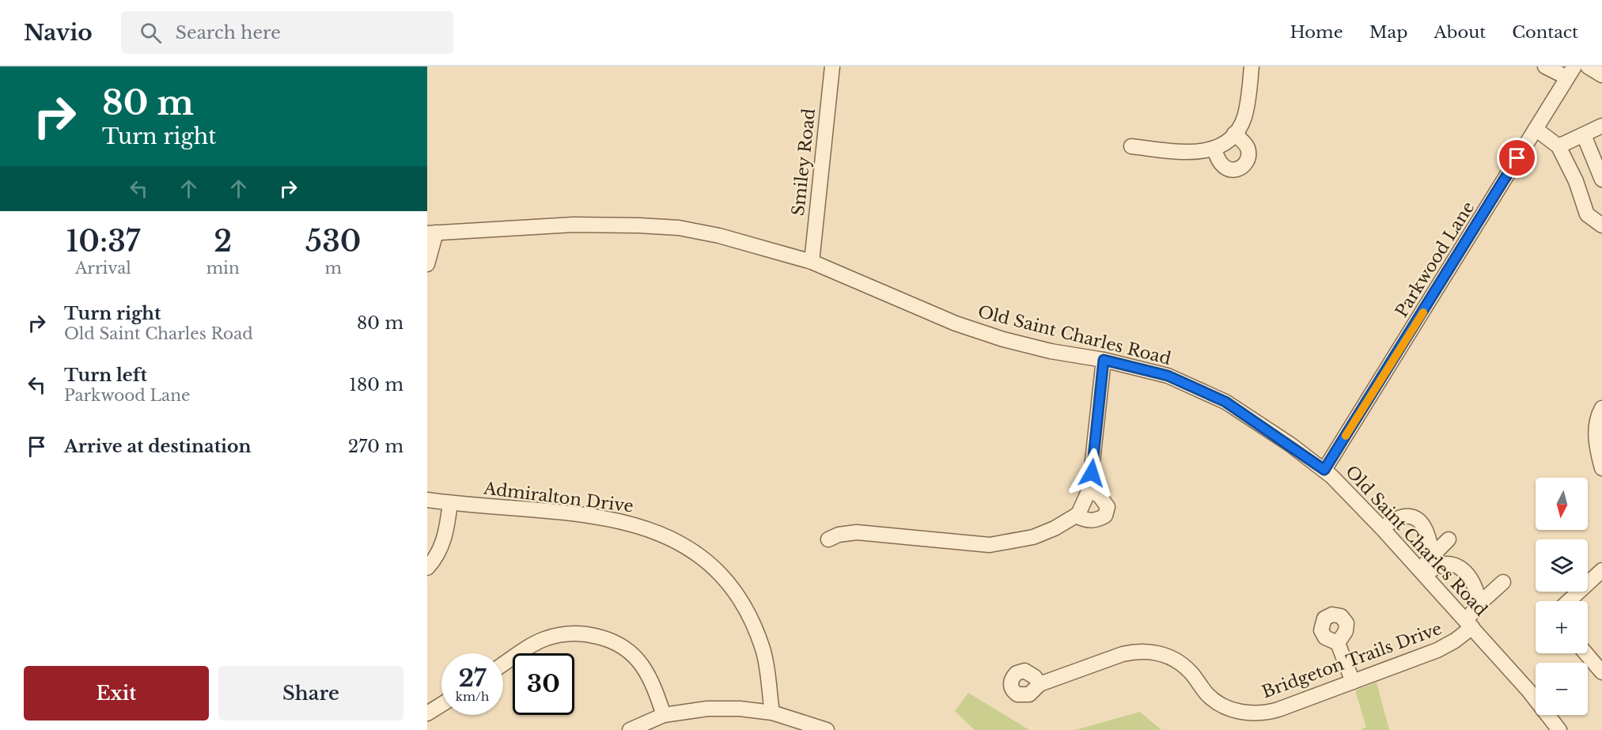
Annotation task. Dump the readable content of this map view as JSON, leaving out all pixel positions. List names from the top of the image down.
{
  "streets": {
    "street": [
      "Smiley Road",
      "Parkwood Lane",
      "Old Saint Charles Road",
      "Admiralton Drive",
      "Bridgeton Trails Drive"
    ]
  },
  "crossings": [
    ["Smiley Road", "Old Saint Charles Road"],
    ["Parkwood Lane", "Old Saint Charles Road"],
    ["Old Saint Charles Road", "Bridgeton Trails Drive"]
  ],
  "north": "bottom",
  "page": {
    "header": "Navio",
    "search": "Search here",
    "nav": [
      "Home",
      "Map",
      "About",
      "Contact"
    ],
    "turn": ["80 m", "Turn right"],
    "eta": [
      "10:37",
      "Arrival",
      "2",
      "min",
      "530",
      "m"
    ],
    "list": [
      {
        "name": "Turn right",
        "note": "Old Saint Charles Road",
        "value": "80 m"
      },
      {
        "name": "Turn left",
        "note": "Parkwood Lane",
        "value": "180 m"
      },
      {
        "name": "Arrive at destination",
        "value": "270 m"
      }
    ],
    "map_buttons": ["+", "−"],
    "speed": "27 km/h",
    "limit": "30",
    "buttons": ["Exit", "Share"]
  }
}
